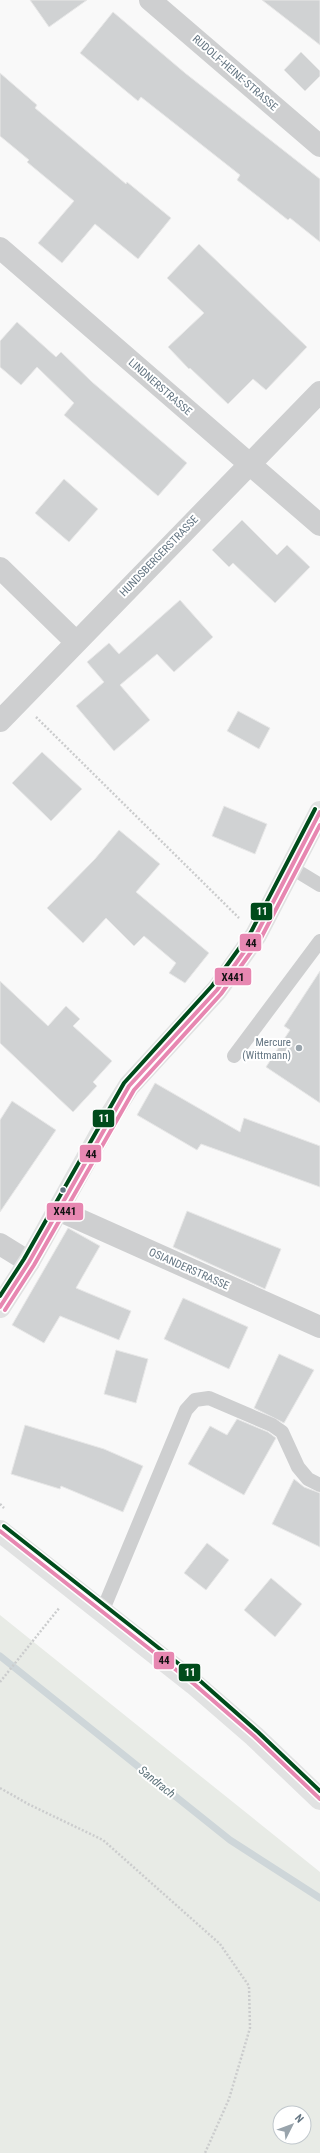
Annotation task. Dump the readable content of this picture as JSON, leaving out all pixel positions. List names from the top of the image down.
{
  "streets": {
    "street": [
      "RUDOLF-HEINE-STRASSE",
      "LINDNERSTRASSE",
      "HUNDSBERGERSTRASSE",
      "OSIANDERSTRASSE"
    ]
  },
  "crossings": [
    ["LINDNERSTRASSE", "HUNDSBERGERSTRASSE"]
  ],
  "water": ["Sandrach"],
  "places": ["Mercure (Wittmann)"],
  "lines": ["transit line 11", "transit line 44", "transit line X441"],
  "north": "top right"
}
